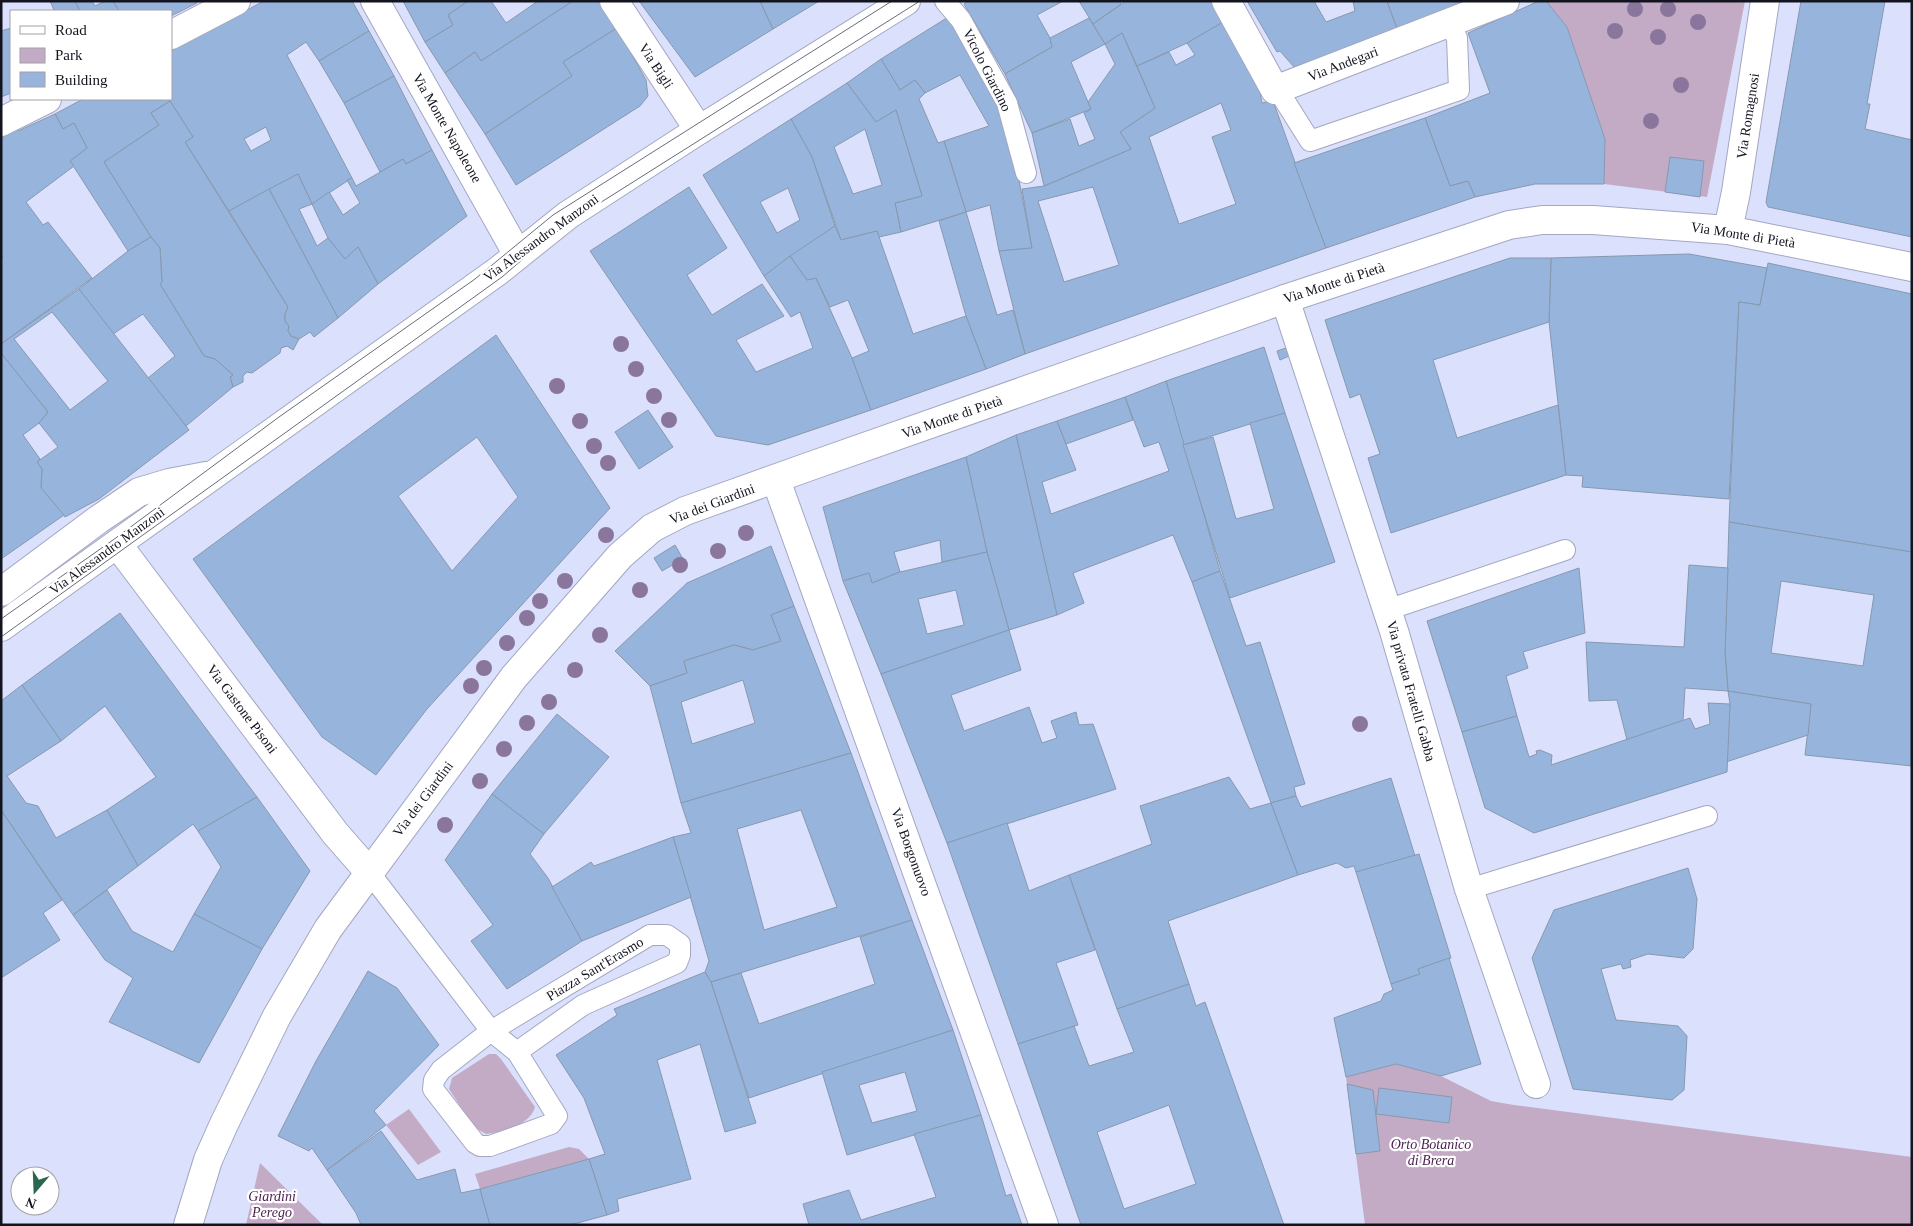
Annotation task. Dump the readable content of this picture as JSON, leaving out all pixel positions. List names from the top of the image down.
{
  "streets": {
    "street": [
      "Via Andegari",
      "Via Bigli",
      "Via Romagnosi",
      "Via Monte Napoleone",
      "Via Monte di Pietà",
      "Via Alessandro Manzoni",
      "Via dei Giardini",
      "Via privata Fratelli Gabba",
      "Via Gastone Pisoni",
      "Via Borgonuovo"
    ],
    "lane": ["Vicolo Giardino", "Piazza Sant'Erasmo"]
  },
  "crossings": [
    ["Via Bigli", "Via Alessandro Manzoni"],
    ["Via Romagnosi", "Via Monte di Pietà"],
    ["Via Monte Napoleone", "Via Alessandro Manzoni"],
    ["Via Monte di Pietà", "Via dei Giardini"],
    ["Via Monte di Pietà", "Via privata Fratelli Gabba"],
    ["Via Monte di Pietà", "Via Borgonuovo"],
    ["Via Alessandro Manzoni", "Via Gastone Pisoni"],
    ["Via dei Giardini", "Via Gastone Pisoni"],
    ["Via dei Giardini", "Via Borgonuovo"],
    ["Via dei Giardini", "Piazza Sant'Erasmo"],
    ["Via Gastone Pisoni", "Piazza Sant'Erasmo"]
  ],
  "parks": ["Orto Botanico di Brera", "Giardini Perego"],
  "legend": ["Road", "Park", "Building"],
  "north": "bottom"
}
